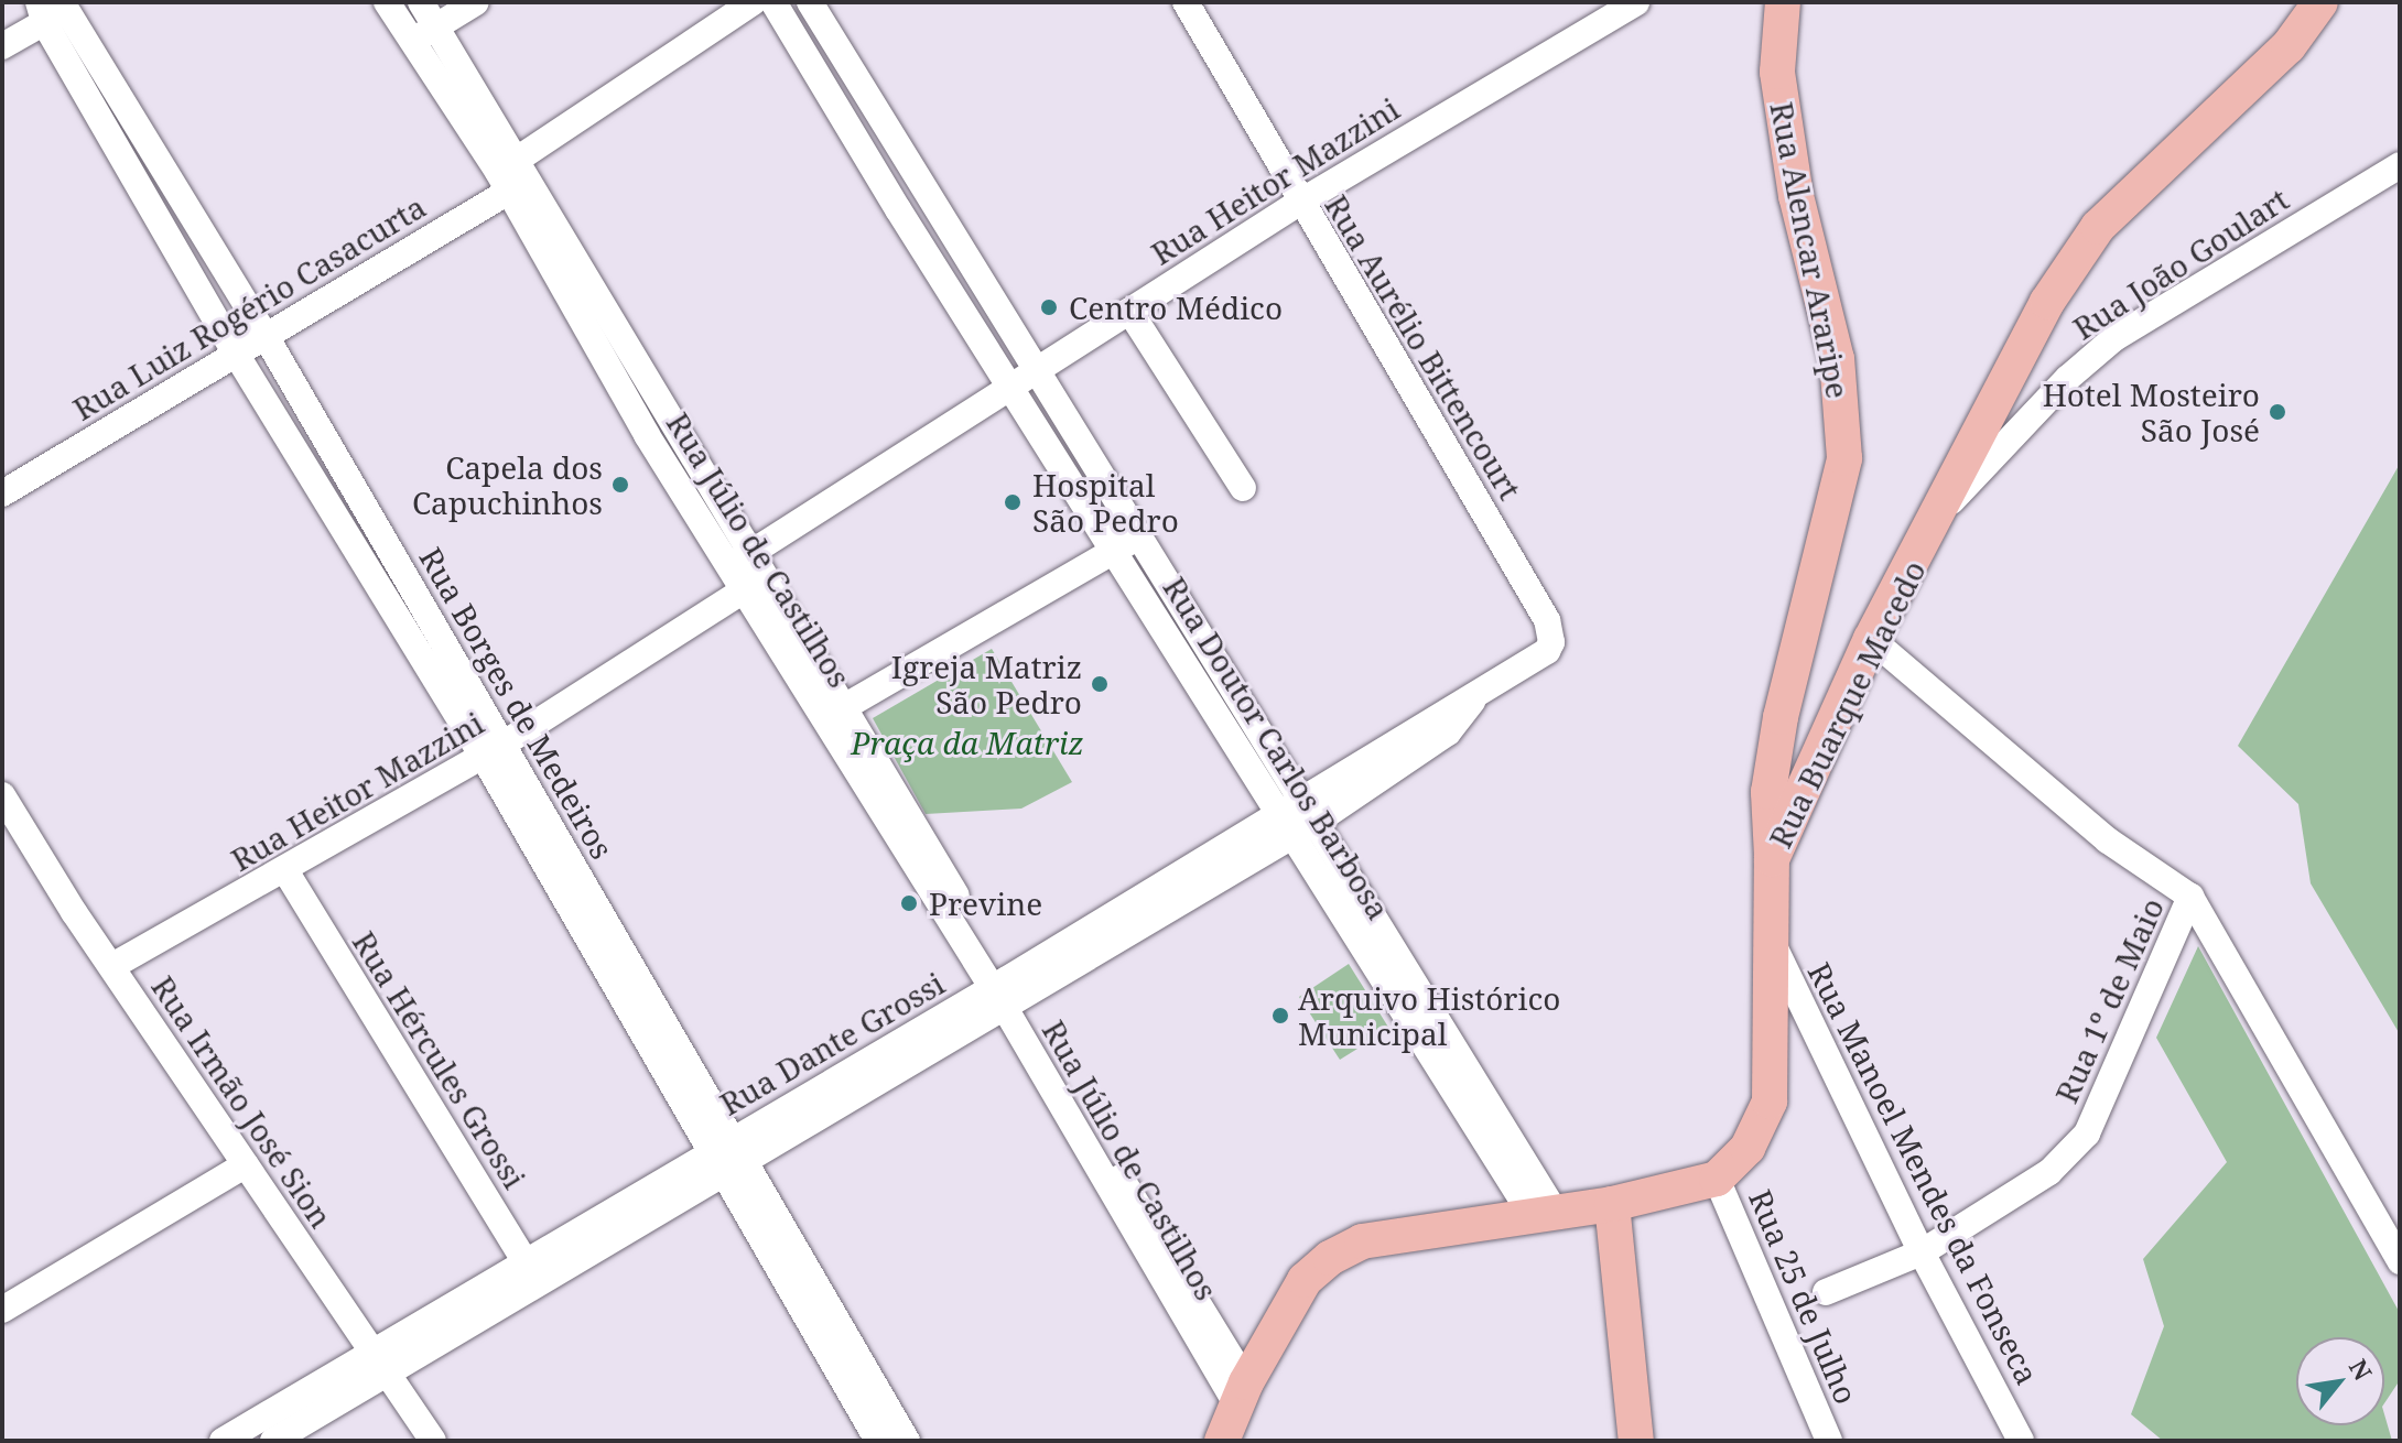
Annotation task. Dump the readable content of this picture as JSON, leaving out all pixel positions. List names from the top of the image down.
{
  "streets": {
    "main road": ["Rua Alencar Araripe", "Rua Buarque Macedo"],
    "street": [
      "Rua Heitor Mazzini",
      "Rua João Goulart",
      "Rua Luiz Rogério Casacurta",
      "Rua Aurélio Bittencourt",
      "Rua Júlio de Castilhos",
      "Rua Borges de Medeiros",
      "Rua Doutor Carlos Barbosa",
      "Rua 1º de Maio",
      "Rua Dante Grossi",
      "Rua Hércules Grossi",
      "Rua Irmão José Sion",
      "Rua Manoel Mendes da Fonseca",
      "Rua 25 de Julho"
    ]
  },
  "crossings": [
    ["Rua Heitor Mazzini", "Rua Aurélio Bittencourt"],
    ["Rua Heitor Mazzini", "Rua Júlio de Castilhos"],
    ["Rua Heitor Mazzini", "Rua Borges de Medeiros"],
    ["Rua Heitor Mazzini", "Rua Doutor Carlos Barbosa"],
    ["Rua Heitor Mazzini", "Rua Hércules Grossi"],
    ["Rua Heitor Mazzini", "Rua Irmão José Sion"],
    ["Rua Alencar Araripe", "Rua Buarque Macedo"],
    ["Rua João Goulart", "Rua Buarque Macedo"],
    ["Rua Luiz Rogério Casacurta", "Rua Júlio de Castilhos"],
    ["Rua Luiz Rogério Casacurta", "Rua Borges de Medeiros"],
    ["Rua Aurélio Bittencourt", "Rua Dante Grossi"],
    ["Rua Júlio de Castilhos", "Rua Dante Grossi"],
    ["Rua Borges de Medeiros", "Rua Dante Grossi"],
    ["Rua Buarque Macedo", "Rua Manoel Mendes da Fonseca"],
    ["Rua Buarque Macedo", "Rua 25 de Julho"],
    ["Rua Doutor Carlos Barbosa", "Rua Dante Grossi"],
    ["Rua 1º de Maio", "Rua Manoel Mendes da Fonseca"],
    ["Rua Dante Grossi", "Rua Hércules Grossi"],
    ["Rua Dante Grossi", "Rua Irmão José Sion"]
  ],
  "parks": ["Praça da Matriz"],
  "places": [
    "Centro Médico",
    "Hotel Mosteiro São José",
    "Capela dos Capuchinhos",
    "Hospital São Pedro",
    "Igreja Matriz São Pedro",
    "Previne",
    "Arquivo Histórico Municipal"
  ],
  "north": "top right"
}
